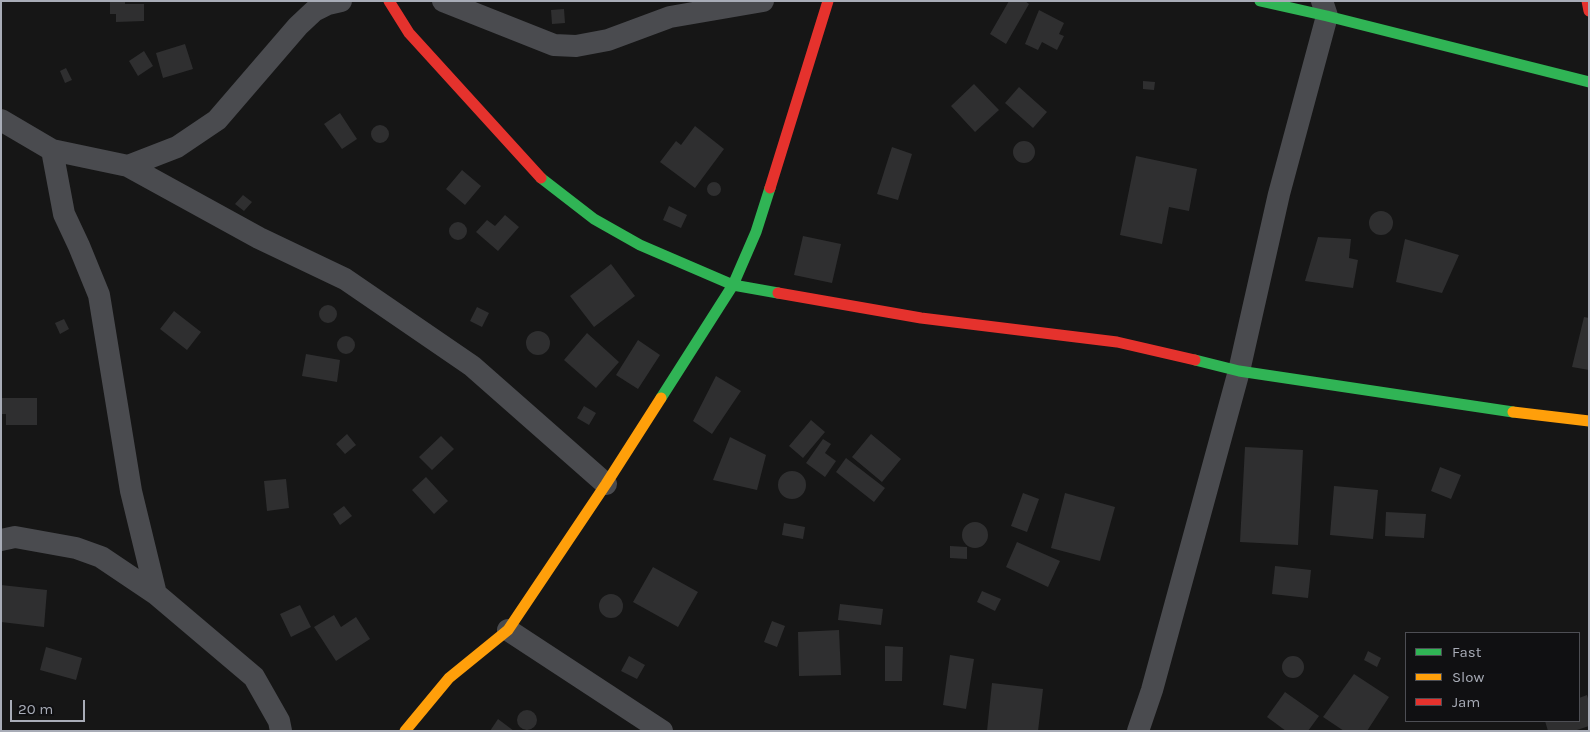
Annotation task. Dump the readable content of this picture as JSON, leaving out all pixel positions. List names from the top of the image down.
{
  "legend": ["Fast", "Slow", "Jam"],
  "scale_bar": "20 m"
}
